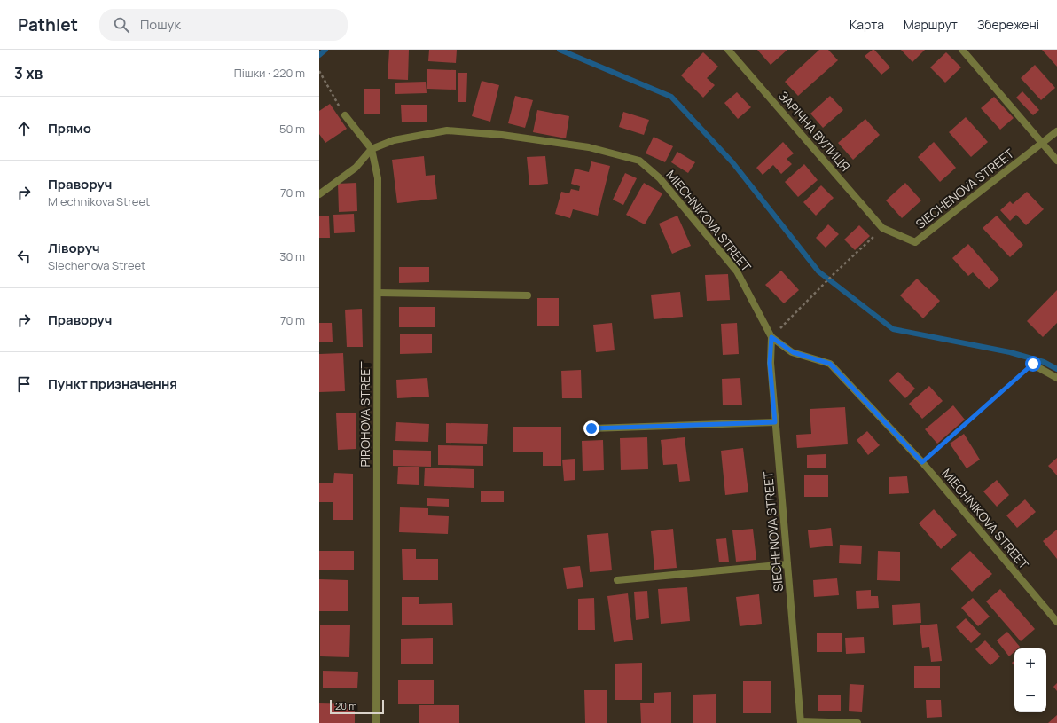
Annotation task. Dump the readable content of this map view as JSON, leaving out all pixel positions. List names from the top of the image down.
{
  "streets": {
    "street": [
      "ЗАРІЧНА ВУЛИЦЯ",
      "SIECHENOVA STREET",
      "MIECHNIKOVA STREET",
      "PIROHOVA STREET"
    ]
  },
  "crossings": [
    ["ЗАРІЧНА ВУЛИЦЯ", "SIECHENOVA STREET"],
    ["SIECHENOVA STREET", "MIECHNIKOVA STREET"],
    ["MIECHNIKOVA STREET", "PIROHOVA STREET"]
  ],
  "scale_bar": "20 m",
  "page": {
    "header": "Pathlet",
    "search": "Пошук",
    "nav": ["Карта", "Маршрут", "Збережені"],
    "heading": ["3 хв", "Пішки · 220 m"],
    "list": [
      ["Прямо", "50 m"],
      ["Праворуч", "Miechnikova Street", "70 m"],
      ["Ліворуч", "Siechenova Street", "30 m"],
      ["Праворуч", "70 m"],
      "Пункт призначення"
    ],
    "map_buttons": ["+", "−"],
    "scale": "20 m"
  }
}
